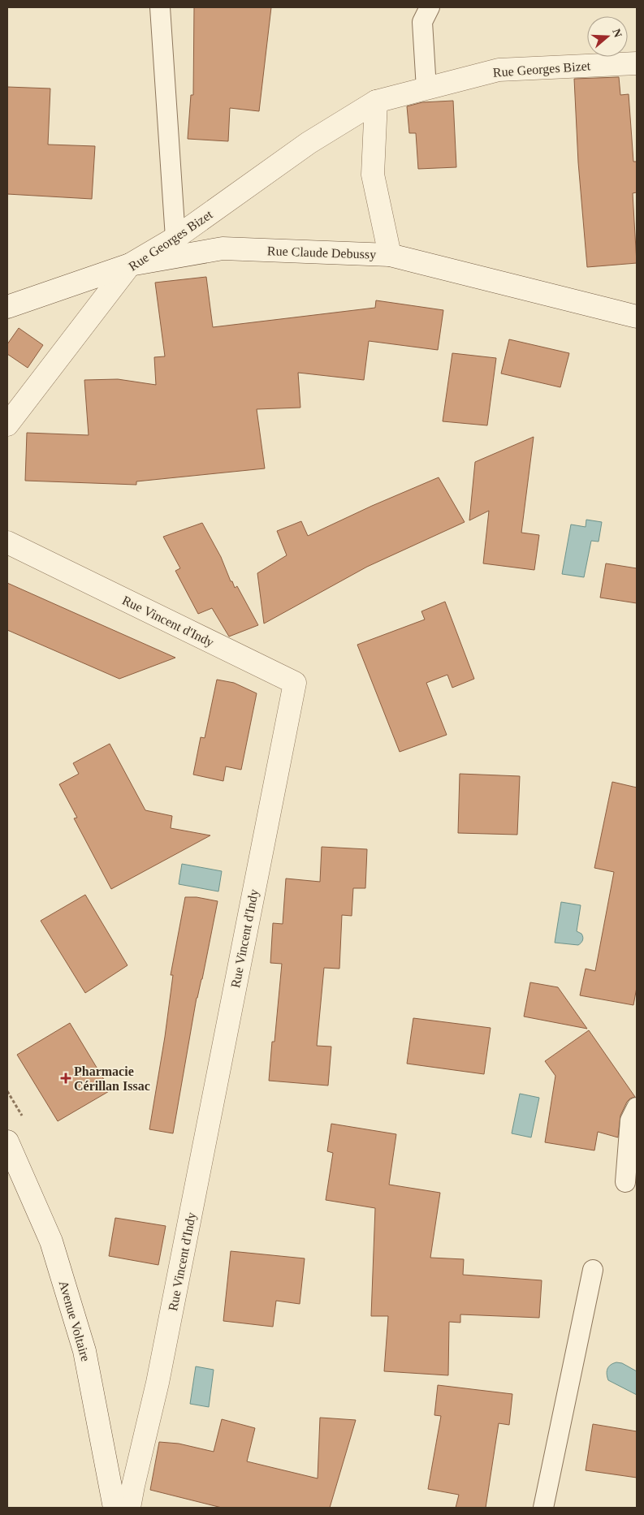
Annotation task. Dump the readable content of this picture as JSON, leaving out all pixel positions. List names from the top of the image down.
{
  "streets": {
    "street": [
      "Rue Georges Bizet",
      "Rue Claude Debussy",
      "Rue Vincent d'Indy",
      "Avenue Voltaire"
    ]
  },
  "crossings": [
    ["Rue Georges Bizet", "Rue Claude Debussy"]
  ],
  "places": {
    "health": ["Pharmacie Cérillan Issac"]
  },
  "north": "right"
}
